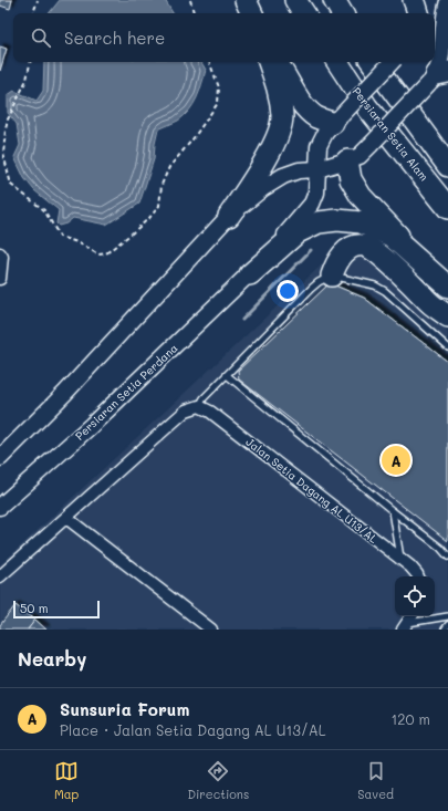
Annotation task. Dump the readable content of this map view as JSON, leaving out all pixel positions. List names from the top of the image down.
{
  "streets": {
    "highway": ["Persiaran Setia Alam"],
    "main road": ["Persiaran Setia Perdana"],
    "street": ["Jalan Setia Dagang AL U13/AL"]
  },
  "scale_bar": "50 m",
  "page": {
    "search": "Search here",
    "pins": "A",
    "scale": "50 m",
    "heading": "Nearby",
    "list": [
      {
        "mark": "A",
        "name": "Sunsuria Forum",
        "note": "Place · Jalan Setia Dagang AL U13/AL",
        "value": "120 m"
      }
    ],
    "nav": ["Map", "Directions", "Saved"]
  }
}
